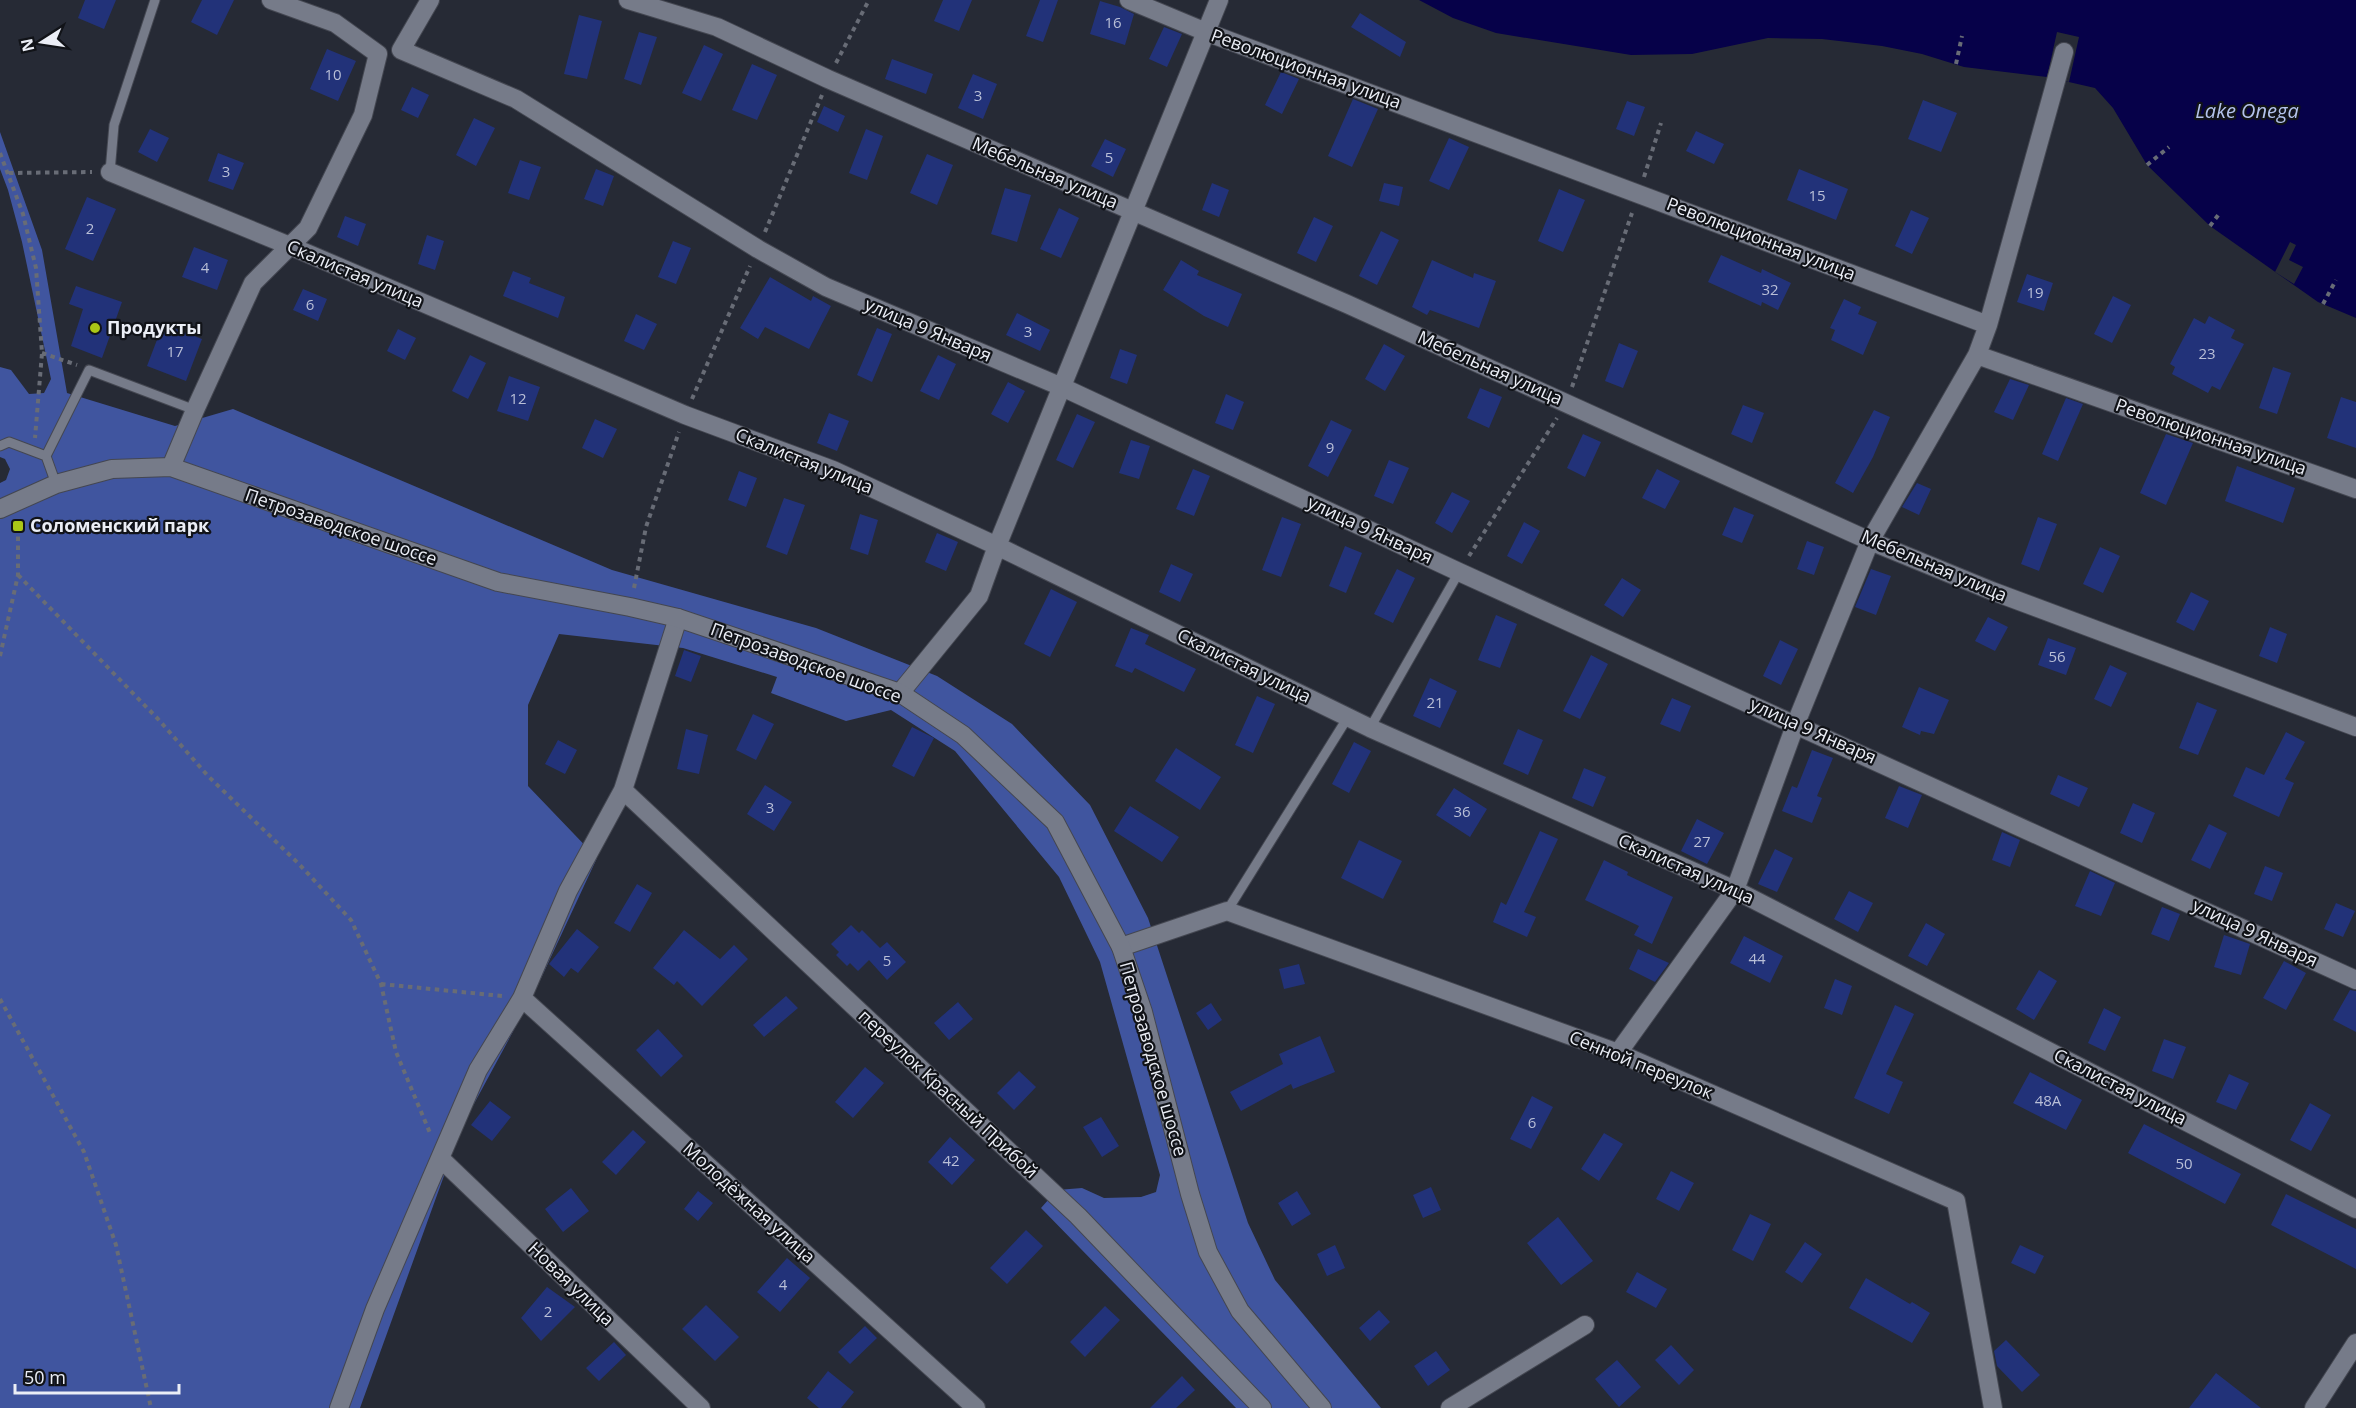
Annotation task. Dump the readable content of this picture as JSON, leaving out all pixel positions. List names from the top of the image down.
{
  "streets": {
    "street": [
      "Революционная улица",
      "Мебельная улица",
      "Скалистая улица",
      "улица 9 Января",
      "Петрозаводское шоссе",
      "Сенной переулок",
      "переулок Красный Прибой",
      "Молодёжная улица",
      "Новая улица"
    ]
  },
  "water": ["Lake Onega"],
  "places": {
    "other": ["Продукты"],
    "transit": ["Соломенский парк"]
  },
  "house_numbers": [
    "16",
    "10",
    "3",
    "5",
    "3",
    "15",
    "2",
    "4",
    "32",
    "19",
    "6",
    "3",
    "17",
    "23",
    "12",
    "9",
    "56",
    "21",
    "3",
    "36",
    "27",
    "44",
    "5",
    "48А",
    "6",
    "42",
    "50",
    "4",
    "2"
  ],
  "scale_bar": "50 m",
  "north": "left"
}
